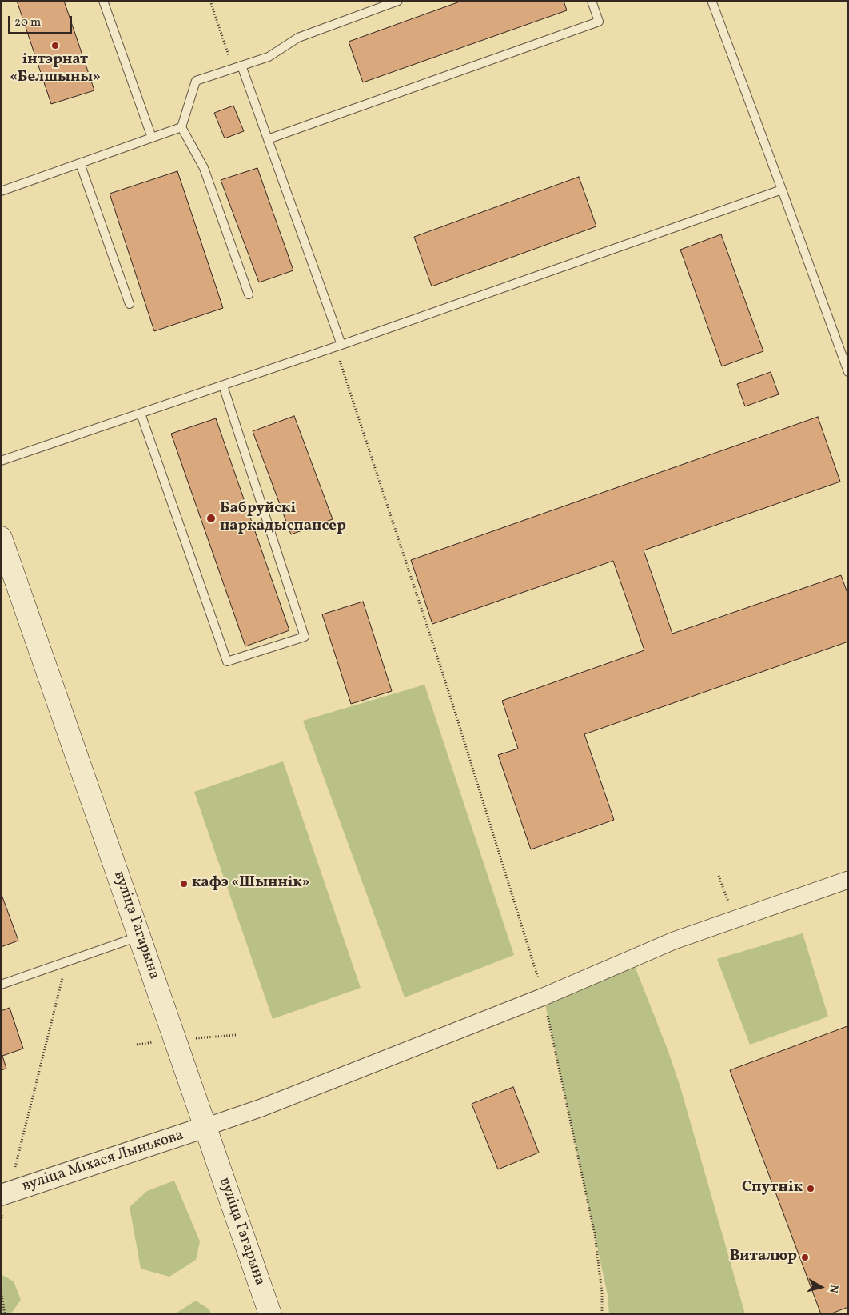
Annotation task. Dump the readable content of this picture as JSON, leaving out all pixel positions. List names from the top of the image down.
{
  "streets": {
    "main road": ["вуліца Гагарына"],
    "street": ["вуліца Міхася Лынькова"]
  },
  "crossings": [
    ["вуліца Гагарына", "вуліца Міхася Лынькова"]
  ],
  "places": [
    "інтэрнат «Белшыны»",
    "Бабруйскі наркадыспансер",
    "кафэ «Шыннік»",
    "Спутнік",
    "Виталюр"
  ],
  "scale_bar": "20 m",
  "north": "right"
}
